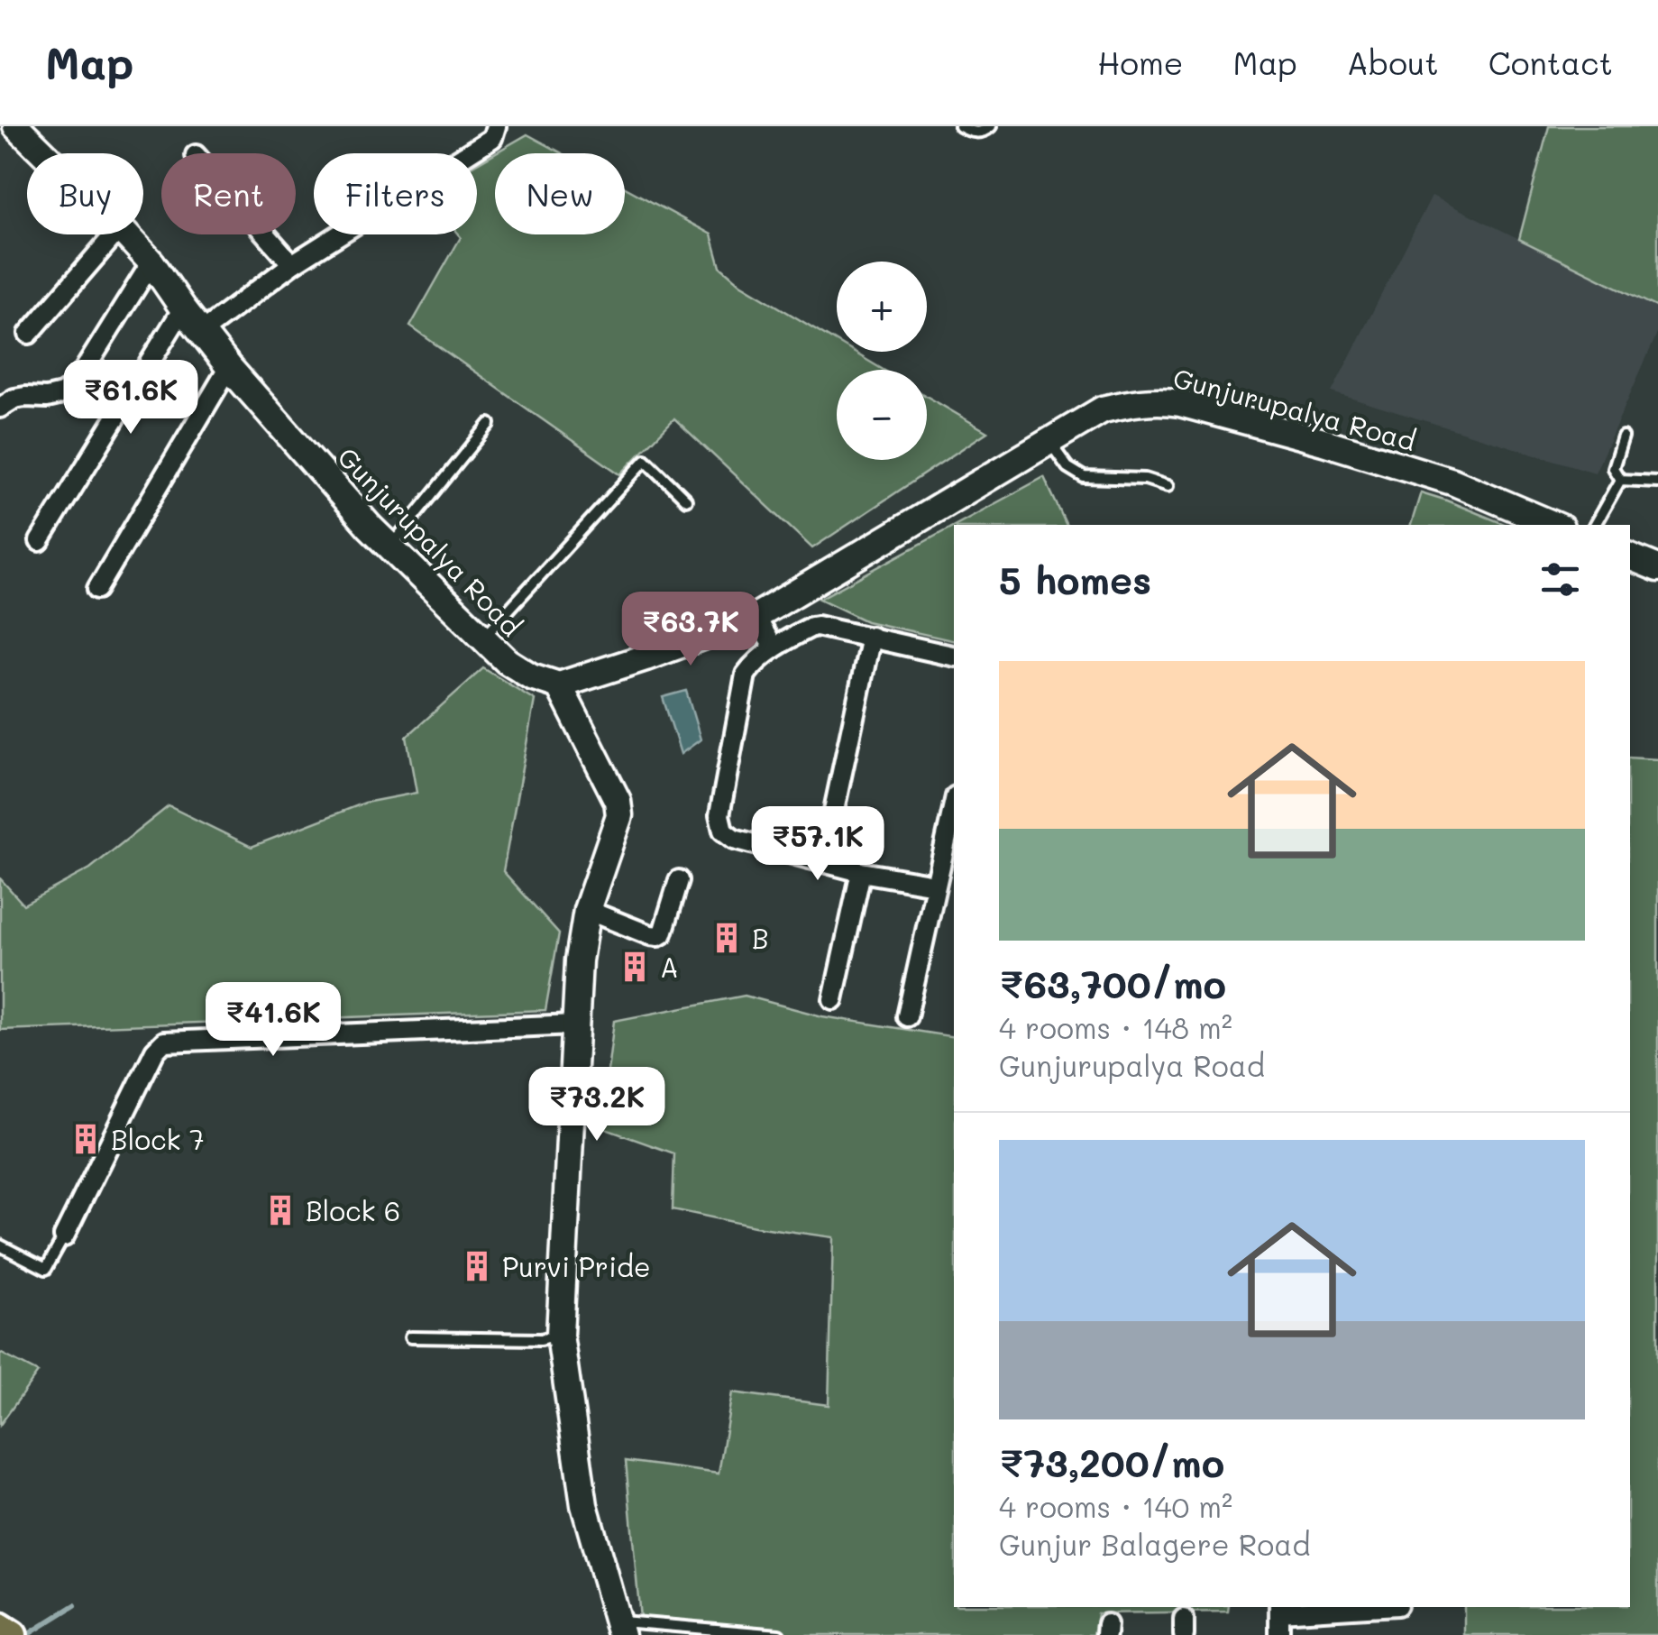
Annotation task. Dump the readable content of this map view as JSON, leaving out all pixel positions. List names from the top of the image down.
{
  "streets": {
    "street": ["Gunjurupalya Road"]
  },
  "places": {
    "building": [
      "B",
      "A",
      "Block 7",
      "Block 6",
      "Purvi Pride"
    ]
  },
  "page": {
    "header": "Map",
    "nav": [
      "Home",
      "Map",
      "About",
      "Contact"
    ],
    "chip": [
      "Buy",
      "Rent",
      "Filters",
      "New"
    ],
    "map_buttons": ["+", "−"],
    "price": [
      "₹61.6K",
      "₹63.7K",
      "₹57.1K",
      "₹41.6K",
      "₹73.2K"
    ],
    "heading": "5 homes",
    "list": [
      {
        "name": "₹63,700/mo",
        "note": "4 rooms · 148 m² · Gunjurupalya Road"
      },
      {
        "name": "₹73,200/mo",
        "note": "4 rooms · 140 m² · Gunjur Balagere Road"
      }
    ]
  }
}
